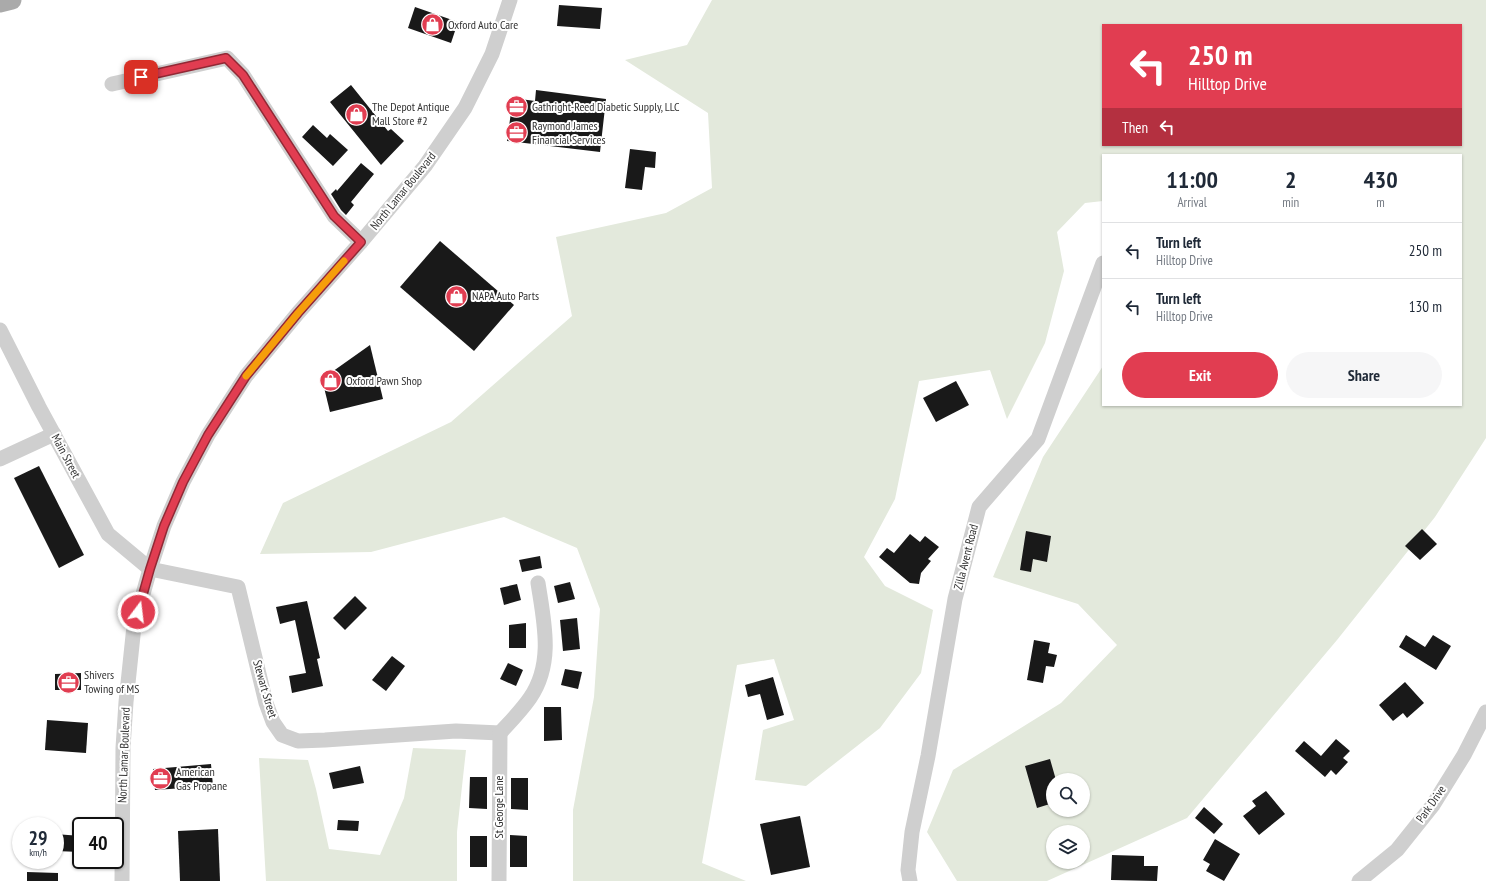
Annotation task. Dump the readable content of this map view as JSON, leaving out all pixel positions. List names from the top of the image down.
{
  "streets": {
    "street": [
      "North Lamar Boulevard",
      "Main Street",
      "Zilla Avent Road",
      "Stewart Street",
      "Park Drive",
      "St George Lane"
    ]
  },
  "crossings": [
    ["North Lamar Boulevard", "Main Street"],
    ["North Lamar Boulevard", "Stewart Street"],
    ["Main Street", "Stewart Street"],
    ["Stewart Street", "St George Lane"]
  ],
  "places": {
    "shop": [
      "Oxford Auto Care",
      "The Depot Antique Mall Store #2",
      "NAPA Auto Parts",
      "Oxford Pawn Shop"
    ],
    "office": [
      "Gathright-Reed Diabetic Supply, LLC",
      "Raymond James Financial Services",
      "Shivers Towing of MS",
      "American Gas Propane"
    ]
  },
  "page": {
    "turn": ["250 m", "Hilltop Drive"],
    "then": "Then",
    "eta": [
      "11:00",
      "Arrival",
      "2",
      "min",
      "430",
      "m"
    ],
    "list": [
      {
        "name": "Turn left",
        "note": "Hilltop Drive",
        "value": "250 m"
      },
      {
        "name": "Turn left",
        "note": "Hilltop Drive",
        "value": "130 m"
      }
    ],
    "buttons": ["Exit", "Share"],
    "speed": "29 km/h",
    "limit": "40"
  }
}
